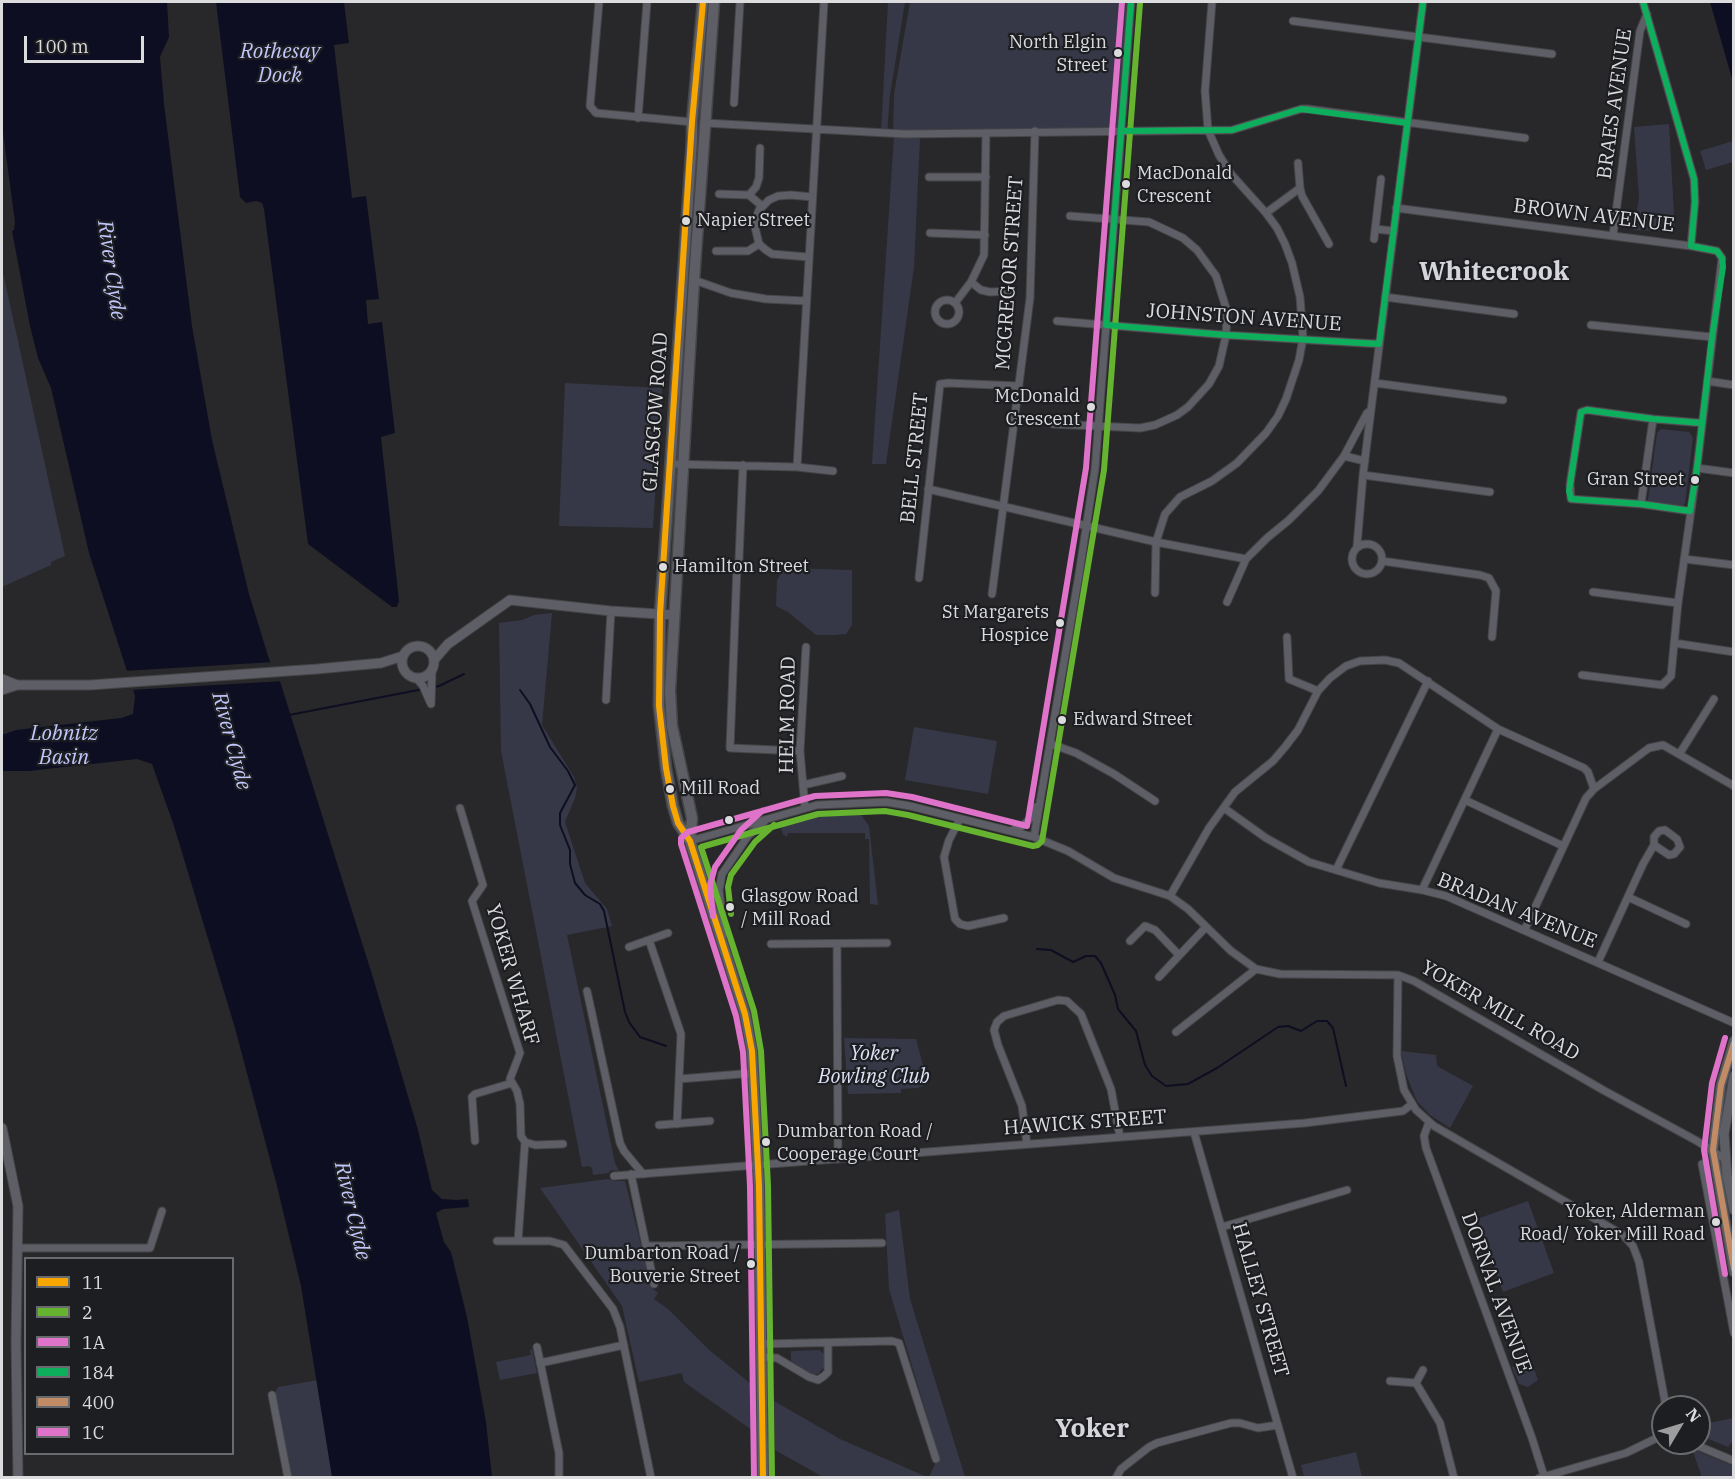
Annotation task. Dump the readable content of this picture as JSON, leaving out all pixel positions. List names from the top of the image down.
{
  "streets": {
    "main road": ["GLASGOW ROAD"],
    "street": [
      "BRAES AVENUE",
      "BROWN AVENUE",
      "MCGREGOR STREET",
      "JOHNSTON AVENUE",
      "BELL STREET",
      "HELM ROAD",
      "BRADAN AVENUE",
      "YOKER WHARF",
      "YOKER MILL ROAD",
      "HAWICK STREET",
      "DORNAL AVENUE",
      "HALLEY STREET"
    ]
  },
  "crossings": [
    ["BRAES AVENUE", "BROWN AVENUE"],
    ["MCGREGOR STREET", "BELL STREET"],
    ["HAWICK STREET", "HALLEY STREET"]
  ],
  "districts": ["Whitecrook", "Yoker"],
  "water": ["Rothesay Dock", "River Clyde", "Lobnitz Basin"],
  "parks": ["Yoker Bowling Club"],
  "places": [
    "North Elgin Street",
    "MacDonald Crescent",
    "Napier Street",
    "McDonald Crescent",
    "Gran Street",
    "Hamilton Street",
    "St Margarets Hospice",
    "Edward Street",
    "Mill Road",
    "Glasgow Road / Mill Road",
    "Dumbarton Road / Cooperage Court",
    "Yoker, Alderman Road/ Yoker Mill Road",
    "Dumbarton Road / Bouverie Street"
  ],
  "lines": [
    "transit line 11",
    "transit line 1A",
    "transit line 184",
    "transit line 2",
    "transit line 1C",
    "transit line 400"
  ],
  "legend": [
    "11",
    "2",
    "1A",
    "184",
    "400",
    "1C"
  ],
  "scale_bar": "100 m",
  "north": "top right"
}
